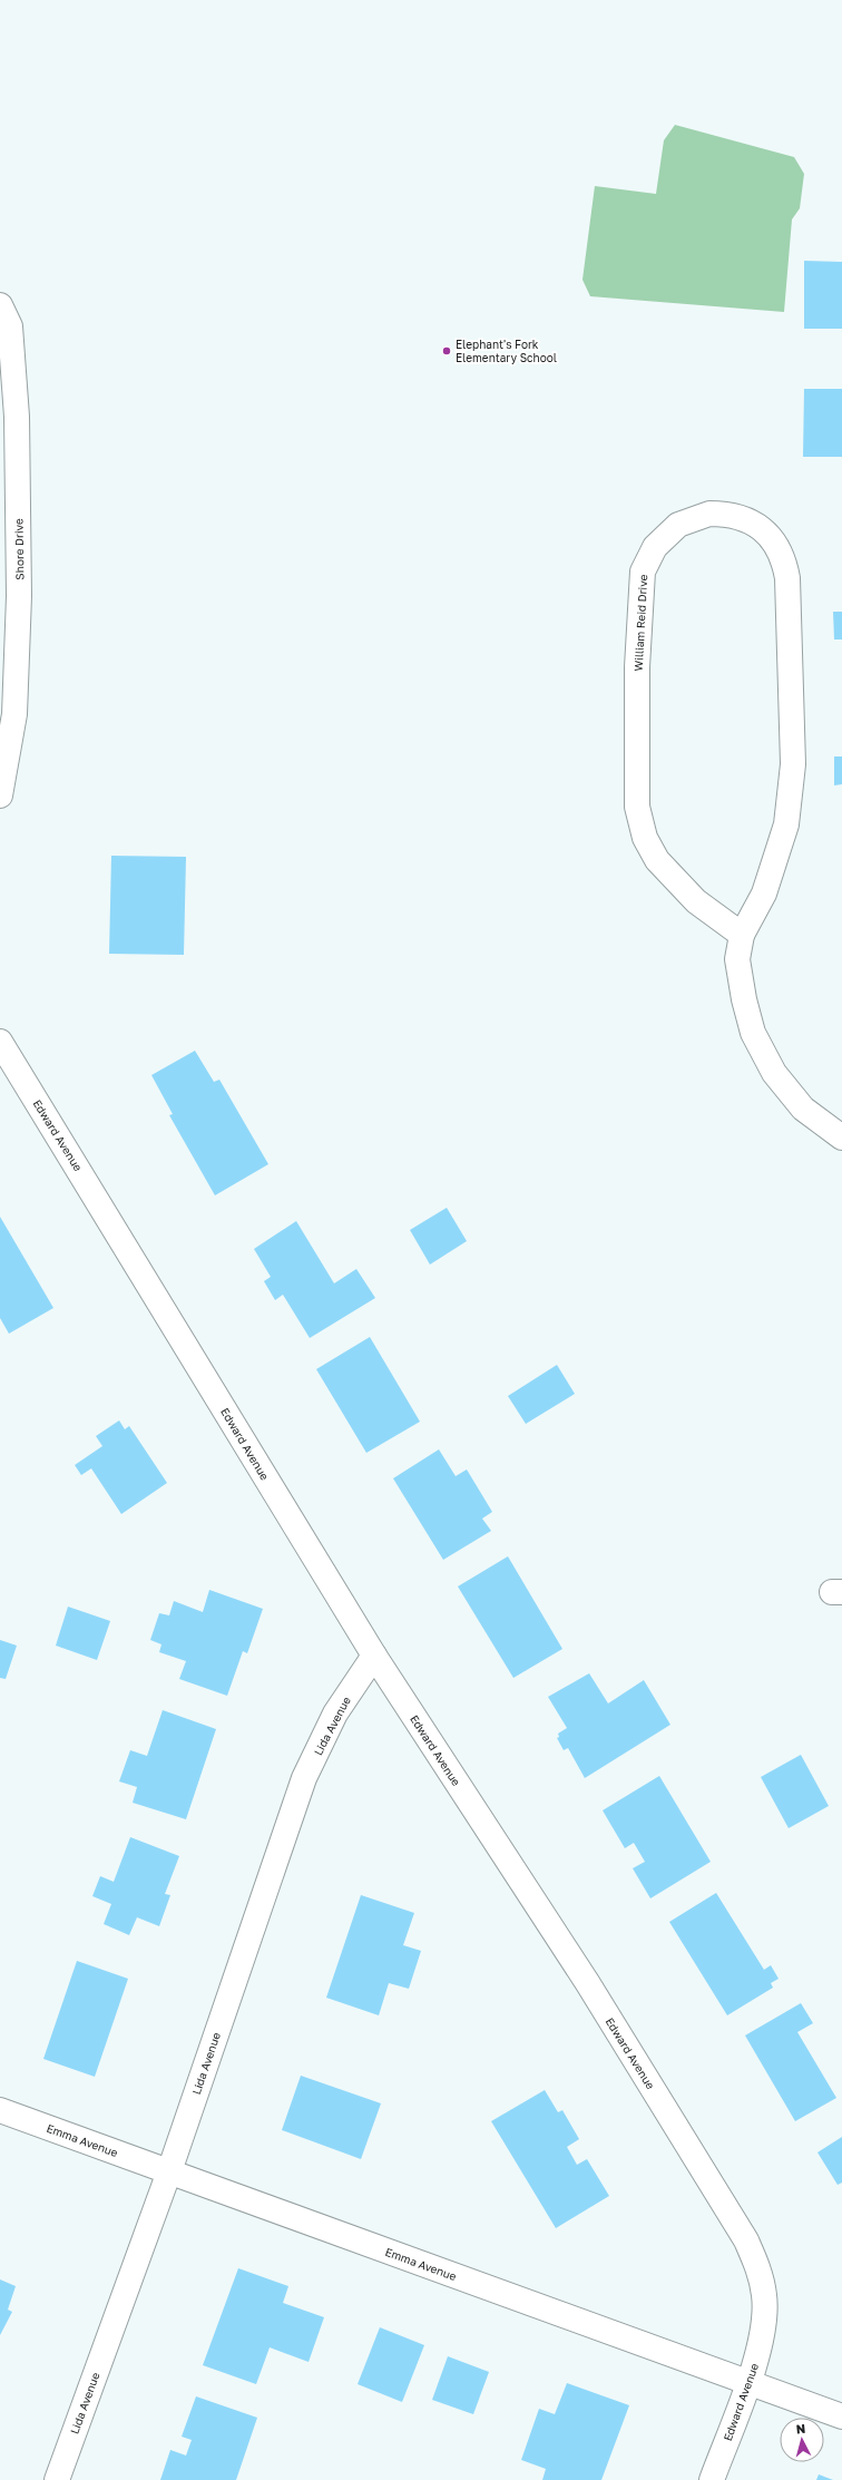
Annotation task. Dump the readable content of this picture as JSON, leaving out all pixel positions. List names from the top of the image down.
{
  "streets": {
    "street": [
      "Shore Drive",
      "William Reid Drive",
      "Edward Avenue",
      "Lida Avenue",
      "Emma Avenue"
    ]
  },
  "crossings": [
    ["Edward Avenue", "Lida Avenue"],
    ["Edward Avenue", "Emma Avenue"],
    ["Lida Avenue", "Emma Avenue"]
  ],
  "places": ["Elephant's Fork Elementary School"],
  "north": "top"
}
